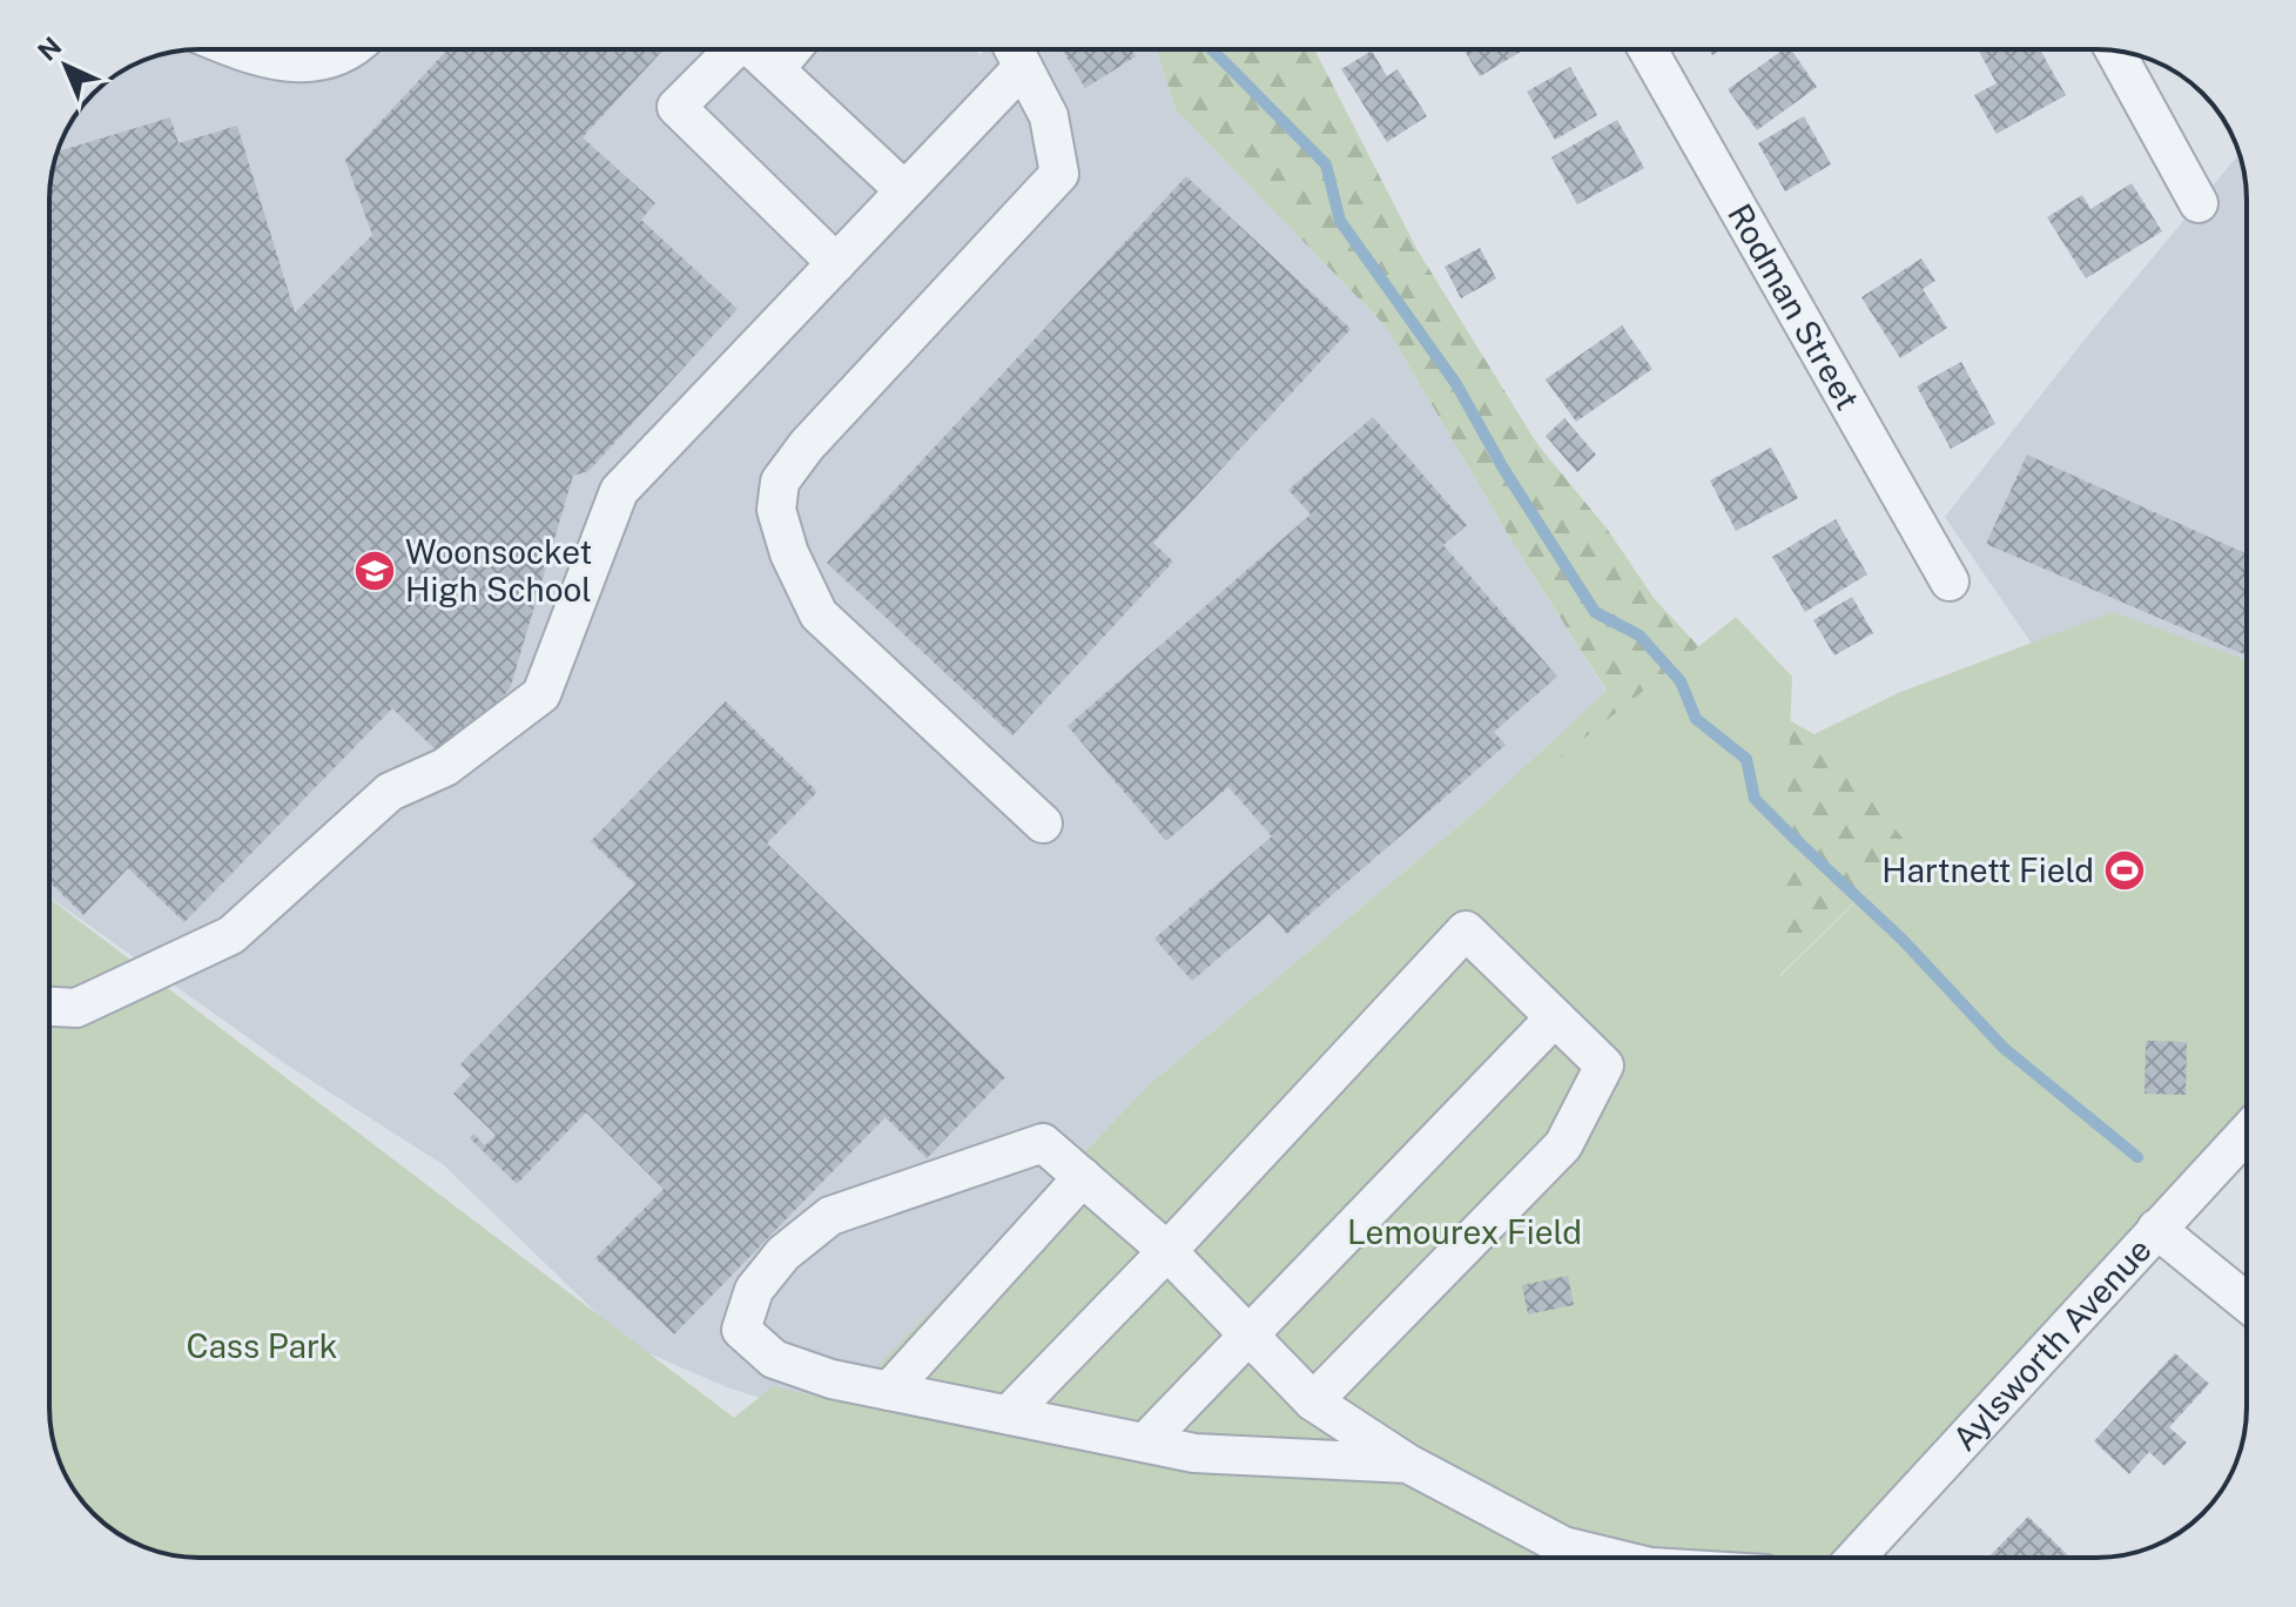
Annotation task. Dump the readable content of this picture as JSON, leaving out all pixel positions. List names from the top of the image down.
{
  "streets": {
    "street": ["Rodman Street", "Aylsworth Avenue"]
  },
  "parks": ["Lemourex Field", "Cass Park"],
  "places": {
    "school or university": ["Woonsocket High School"],
    "sports": ["Hartnett Field"]
  },
  "north": "top left"
}
